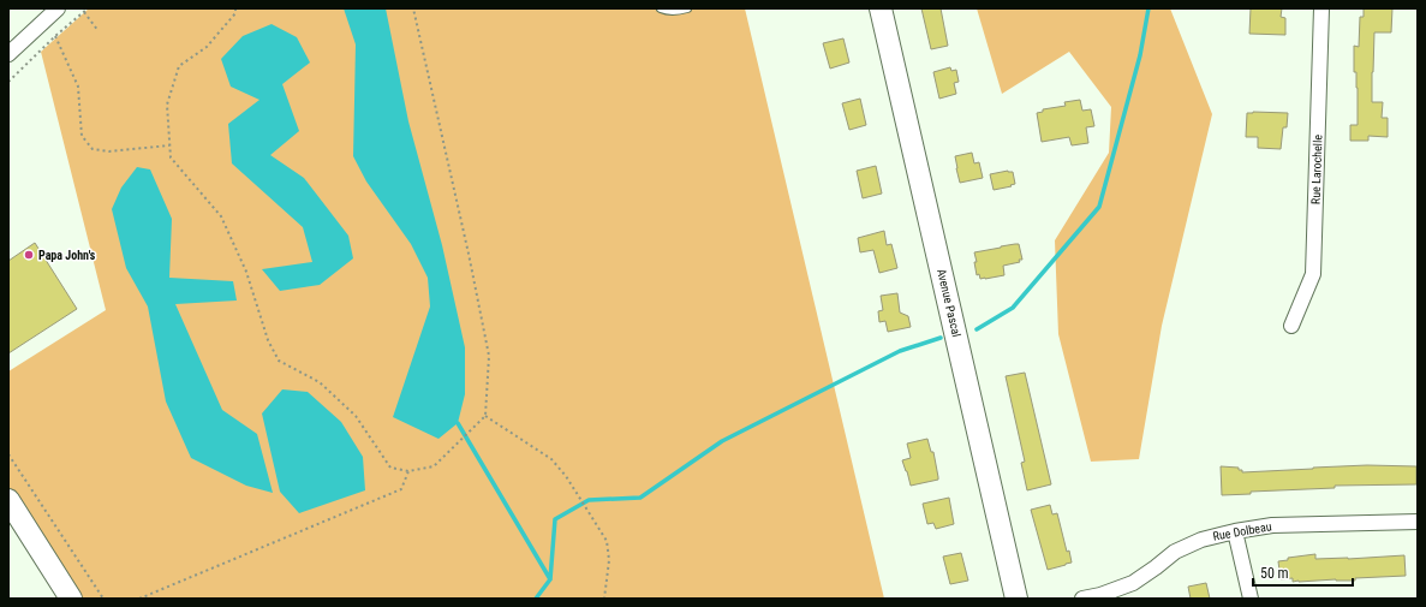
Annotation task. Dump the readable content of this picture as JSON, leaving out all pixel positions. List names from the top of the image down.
{
  "streets": {
    "street": ["Rue Larochelle", "Avenue Pascal", "Rue Dolbeau"]
  },
  "places": ["Papa John's"],
  "scale_bar": "50 m"
}
